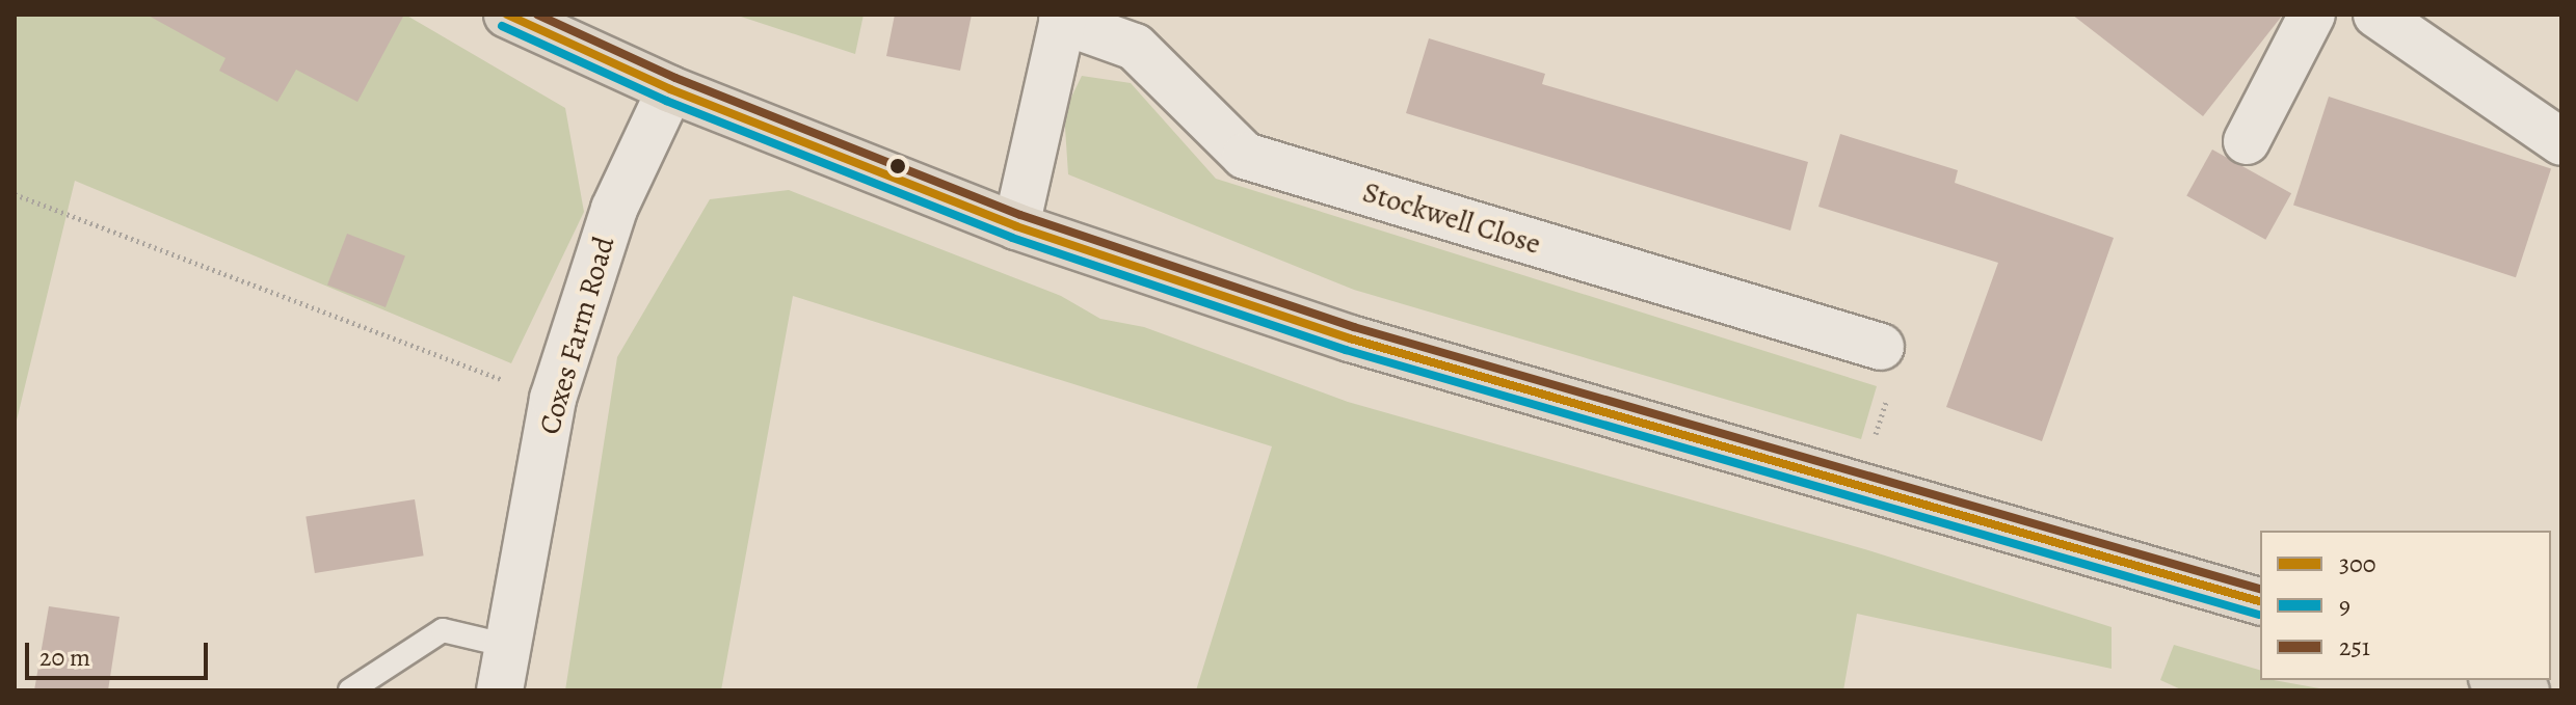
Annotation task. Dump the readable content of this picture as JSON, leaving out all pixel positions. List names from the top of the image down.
{
  "streets": {
    "street": ["Stockwell Close", "Coxes Farm Road"]
  },
  "lines": ["transit line 300", "transit line 251", "transit line 9"],
  "legend": ["300", "9", "251"],
  "scale_bar": "20 m"
}
